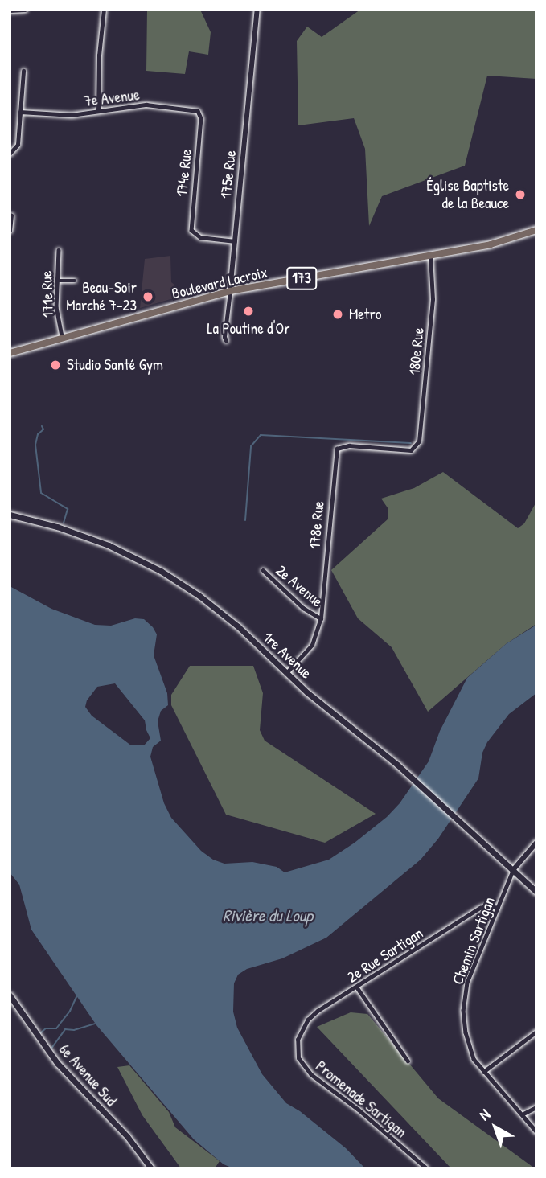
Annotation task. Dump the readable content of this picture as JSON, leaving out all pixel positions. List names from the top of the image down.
{
  "streets": {
    "main road": [
      "173",
      "Boulevard Lacroix",
      "1re Avenue",
      "6e Avenue Sud"
    ],
    "street": [
      "7e Avenue",
      "174e Rue",
      "175e Rue",
      "171e Rue",
      "180e Rue",
      "178e Rue",
      "2e Avenue",
      "Chemin Sartigan",
      "2e Rue Sartigan",
      "Promenade Sartigan"
    ]
  },
  "crossings": [
    ["7e Avenue", "174e Rue"],
    ["174e Rue", "175e Rue"],
    ["175e Rue", "Boulevard Lacroix"],
    ["Boulevard Lacroix", "171e Rue"],
    ["Boulevard Lacroix", "180e Rue"],
    ["180e Rue", "178e Rue"],
    ["178e Rue", "2e Avenue"],
    ["178e Rue", "1re Avenue"],
    ["1re Avenue", "Chemin Sartigan"],
    ["Chemin Sartigan", "2e Rue Sartigan"],
    ["2e Rue Sartigan", "Promenade Sartigan"]
  ],
  "water": ["Rivière du Loup"],
  "places": [
    "Église Baptiste de la Beauce",
    "Beau-Soir Marché 7-23",
    "La Poutine d'Or",
    "Metro",
    "Studio Santé Gym"
  ],
  "north": "top left"
}
